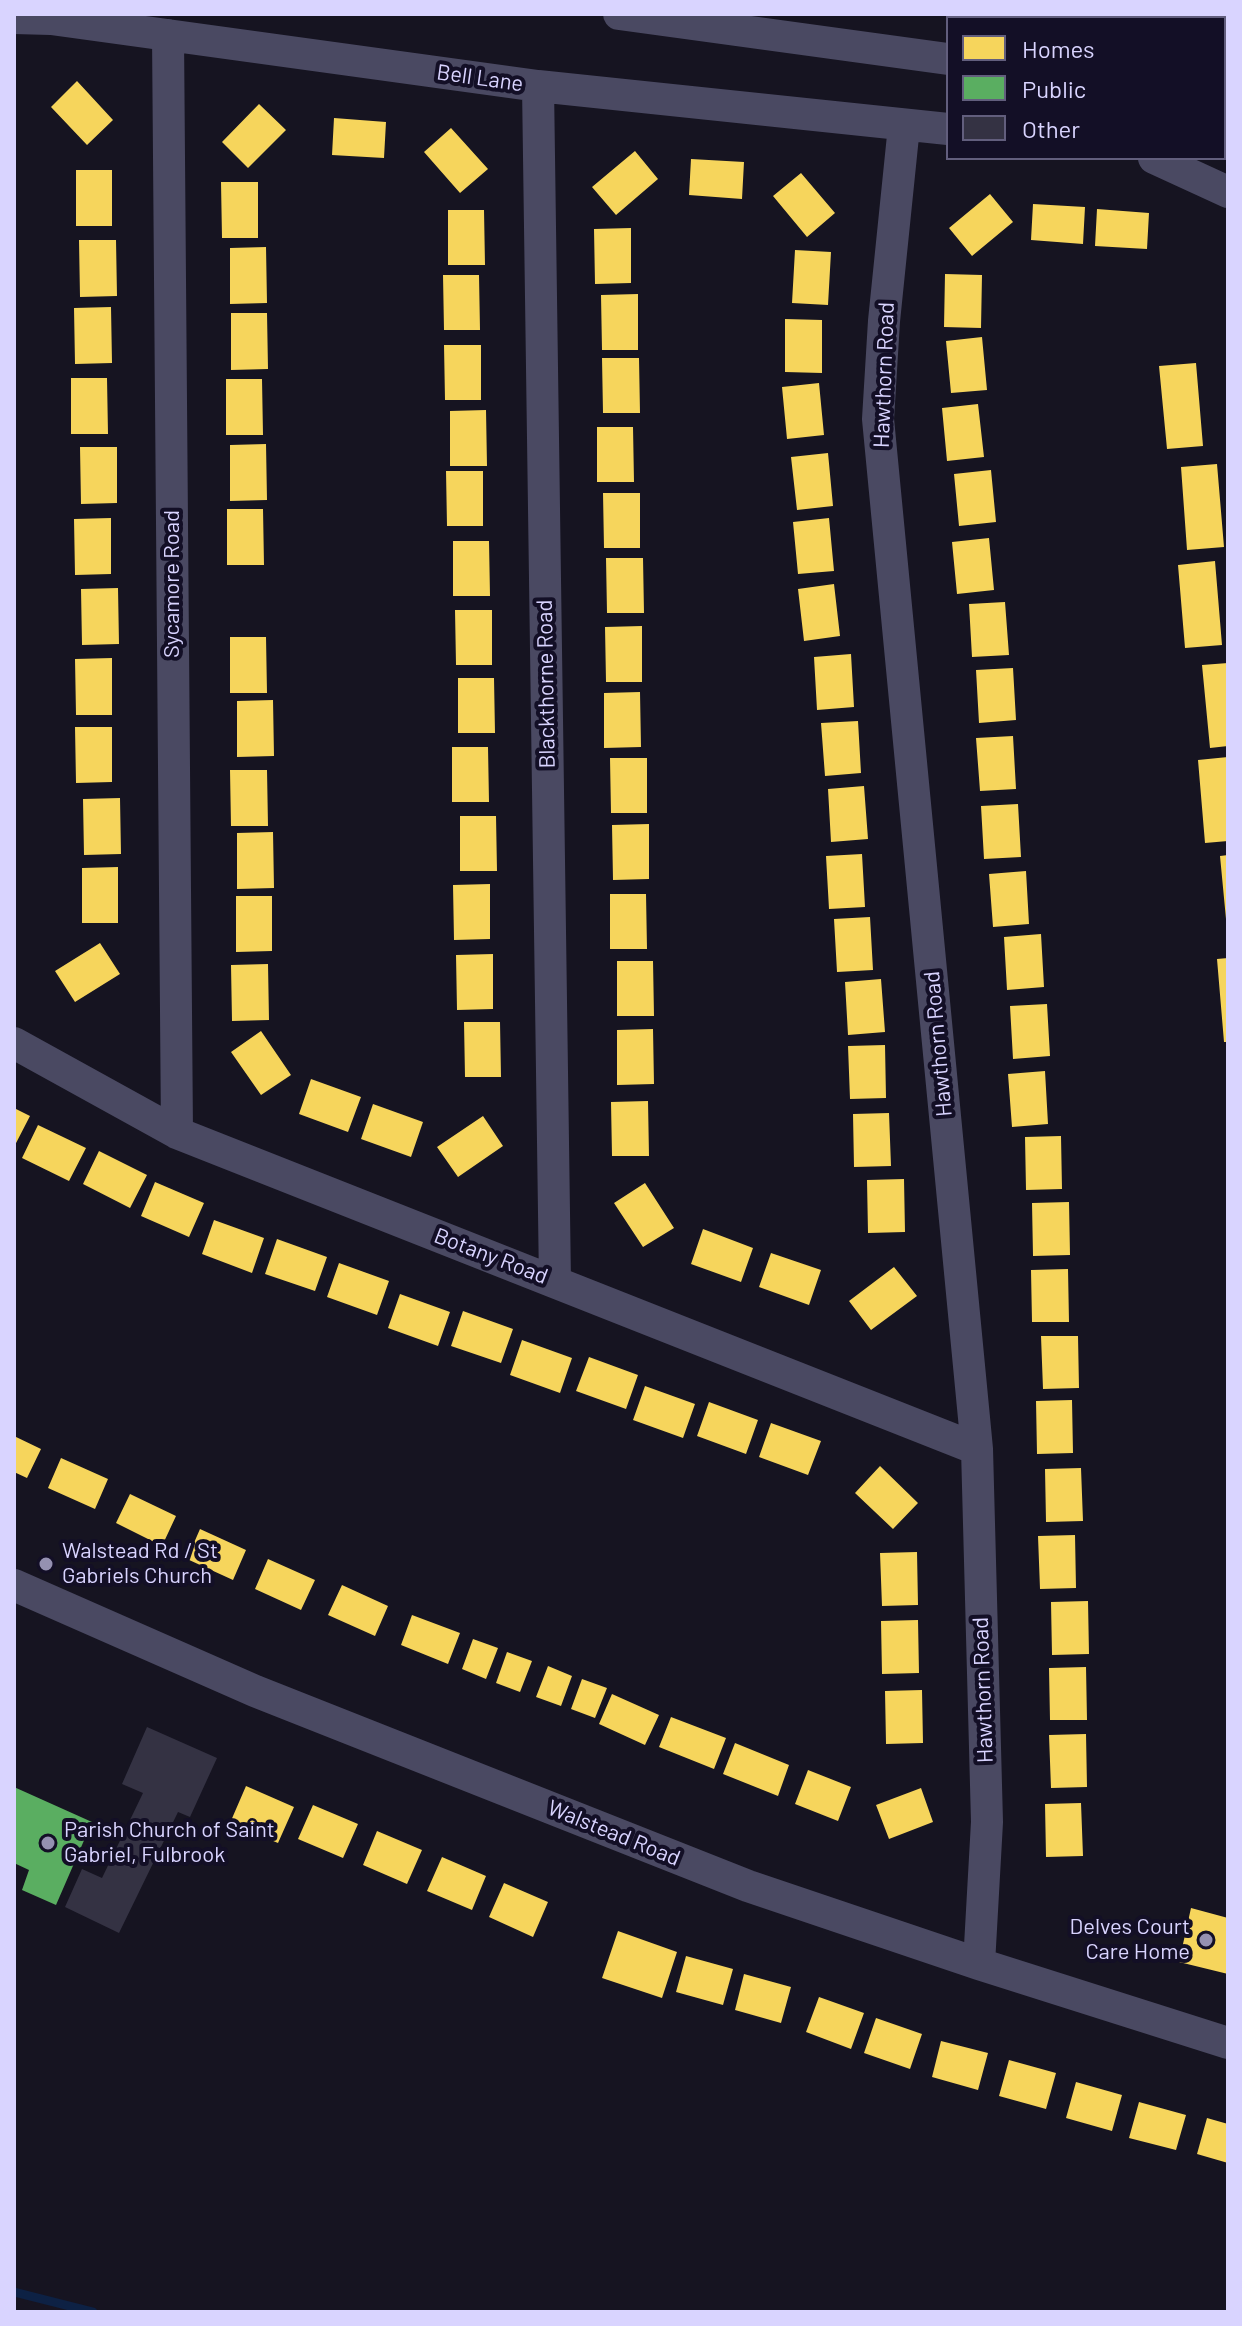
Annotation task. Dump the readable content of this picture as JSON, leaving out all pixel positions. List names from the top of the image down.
{
  "streets": {
    "street": [
      "Bell Lane",
      "Hawthorn Road",
      "Sycamore Road",
      "Blackthorne Road",
      "Botany Road",
      "Walstead Road"
    ]
  },
  "crossings": [
    ["Bell Lane", "Hawthorn Road"],
    ["Bell Lane", "Sycamore Road"],
    ["Bell Lane", "Blackthorne Road"],
    ["Hawthorn Road", "Botany Road"],
    ["Hawthorn Road", "Walstead Road"],
    ["Sycamore Road", "Botany Road"],
    ["Blackthorne Road", "Botany Road"]
  ],
  "places": ["Walstead Rd / St Gabriels Church", "Parish Church of Saint Gabriel, Fulbrook", "Delves Court Care Home"],
  "legend": ["Homes", "Public", "Other"]
}
